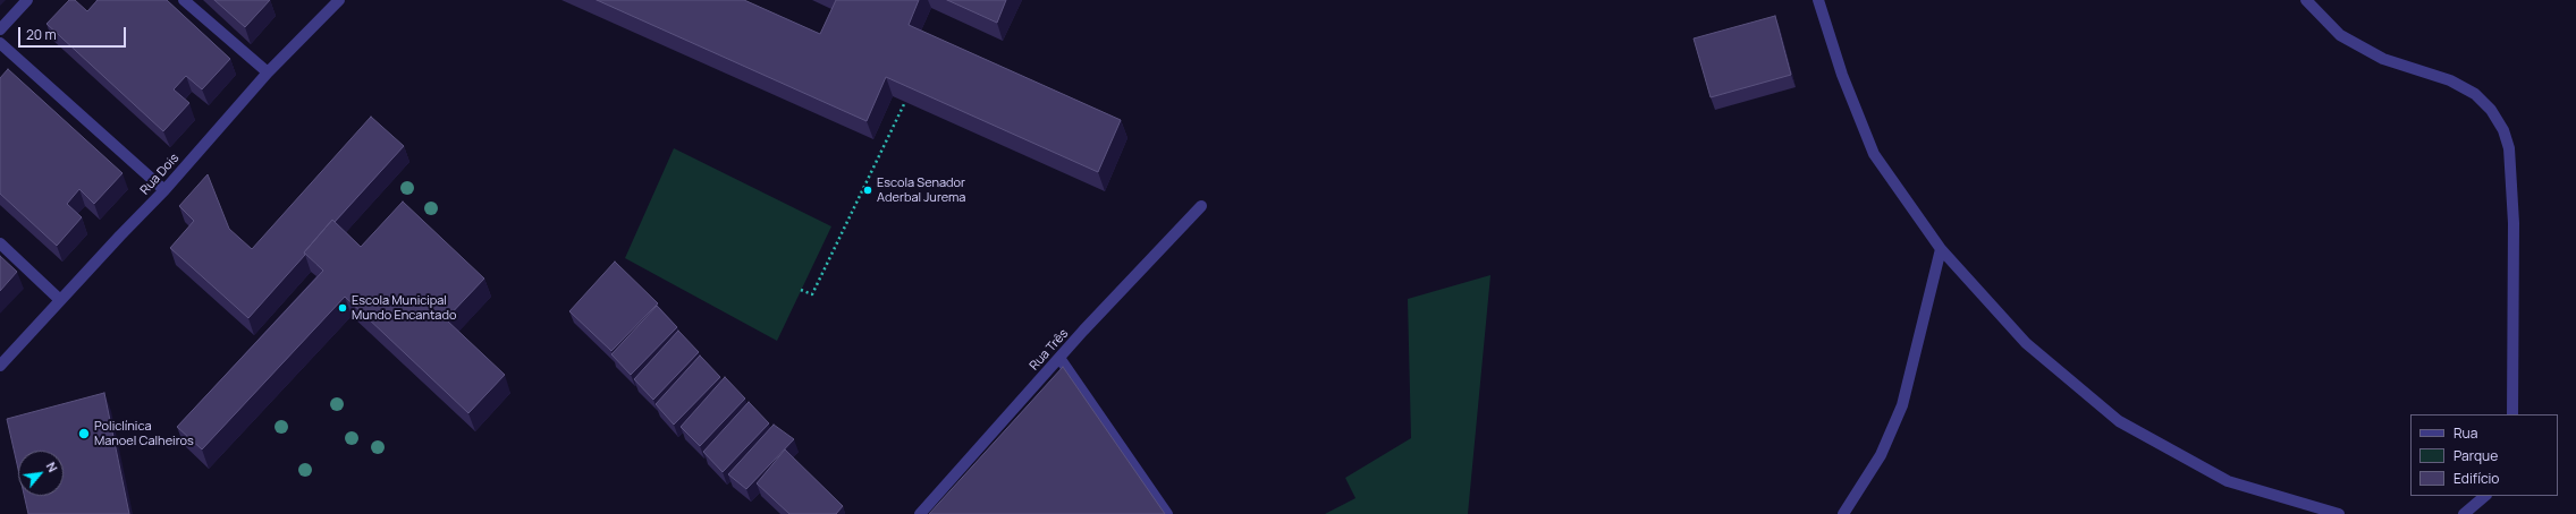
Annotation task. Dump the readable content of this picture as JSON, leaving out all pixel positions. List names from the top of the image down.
{
  "streets": {
    "street": ["Rua Dois", "Rua Três"]
  },
  "places": ["Escola Senador Aderbal Jurema", "Escola Municipal Mundo Encantado", "Policlínica Manoel Calheiros"],
  "legend": ["Rua", "Parque", "Edifício"],
  "scale_bar": "20 m",
  "north": "top right"
}
